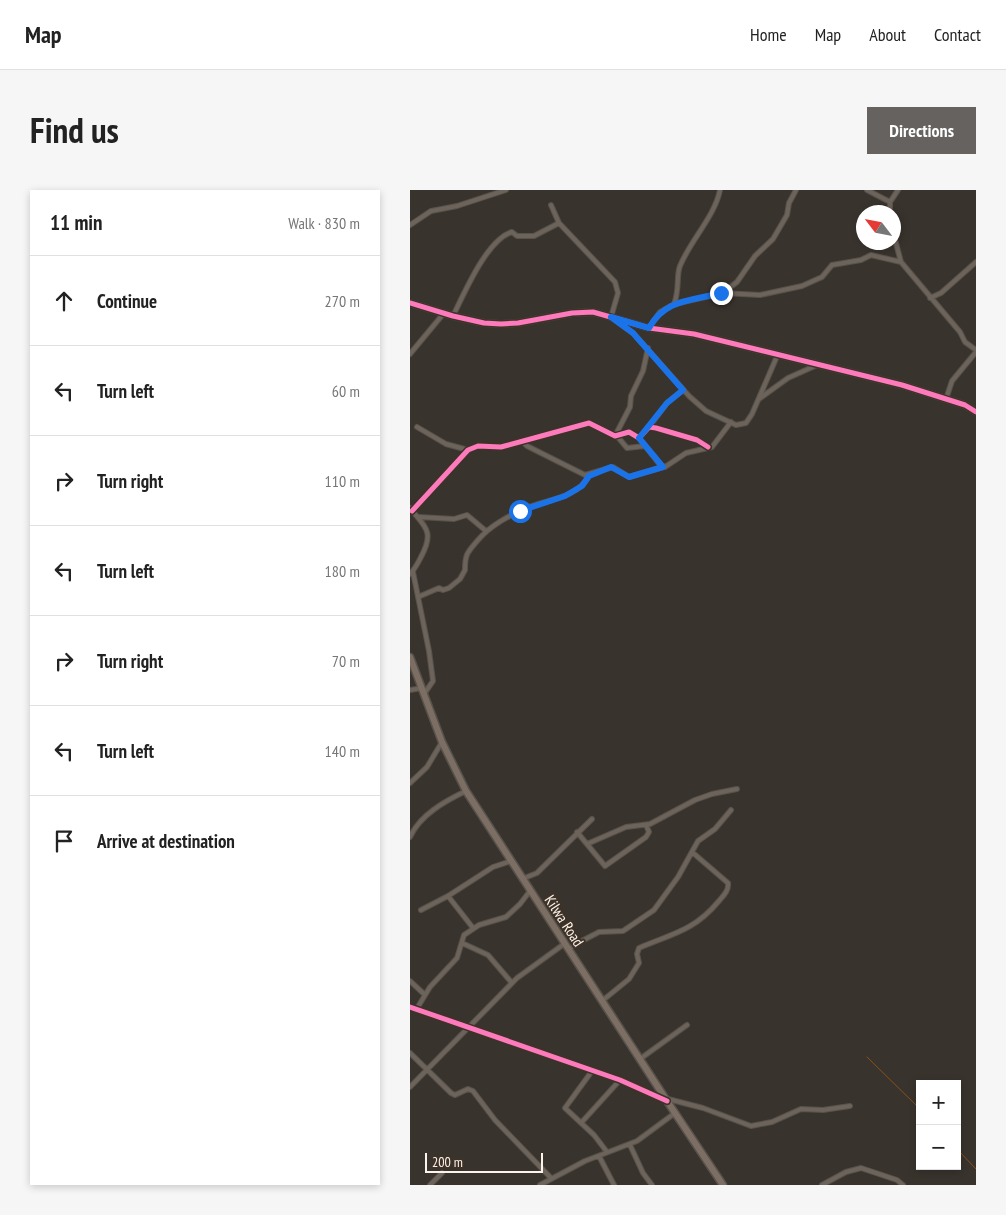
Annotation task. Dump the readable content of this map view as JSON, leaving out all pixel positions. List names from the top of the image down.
{
  "streets": {
    "highway": ["Kilwa Road"]
  },
  "scale_bar": "200 m",
  "north": "top left",
  "page": {
    "header": "Map",
    "nav": [
      "Home",
      "Map",
      "About",
      "Contact"
    ],
    "title": "Find us",
    "buttons": "Directions",
    "heading": ["11 min", "Walk · 830 m"],
    "list": [
      ["Continue", "270 m"],
      ["Turn left", "60 m"],
      ["Turn right", "110 m"],
      ["Turn left", "180 m"],
      ["Turn right", "70 m"],
      ["Turn left", "140 m"],
      "Arrive at destination"
    ],
    "map_buttons": ["+", "−"],
    "scale": "200 m"
  }
}
